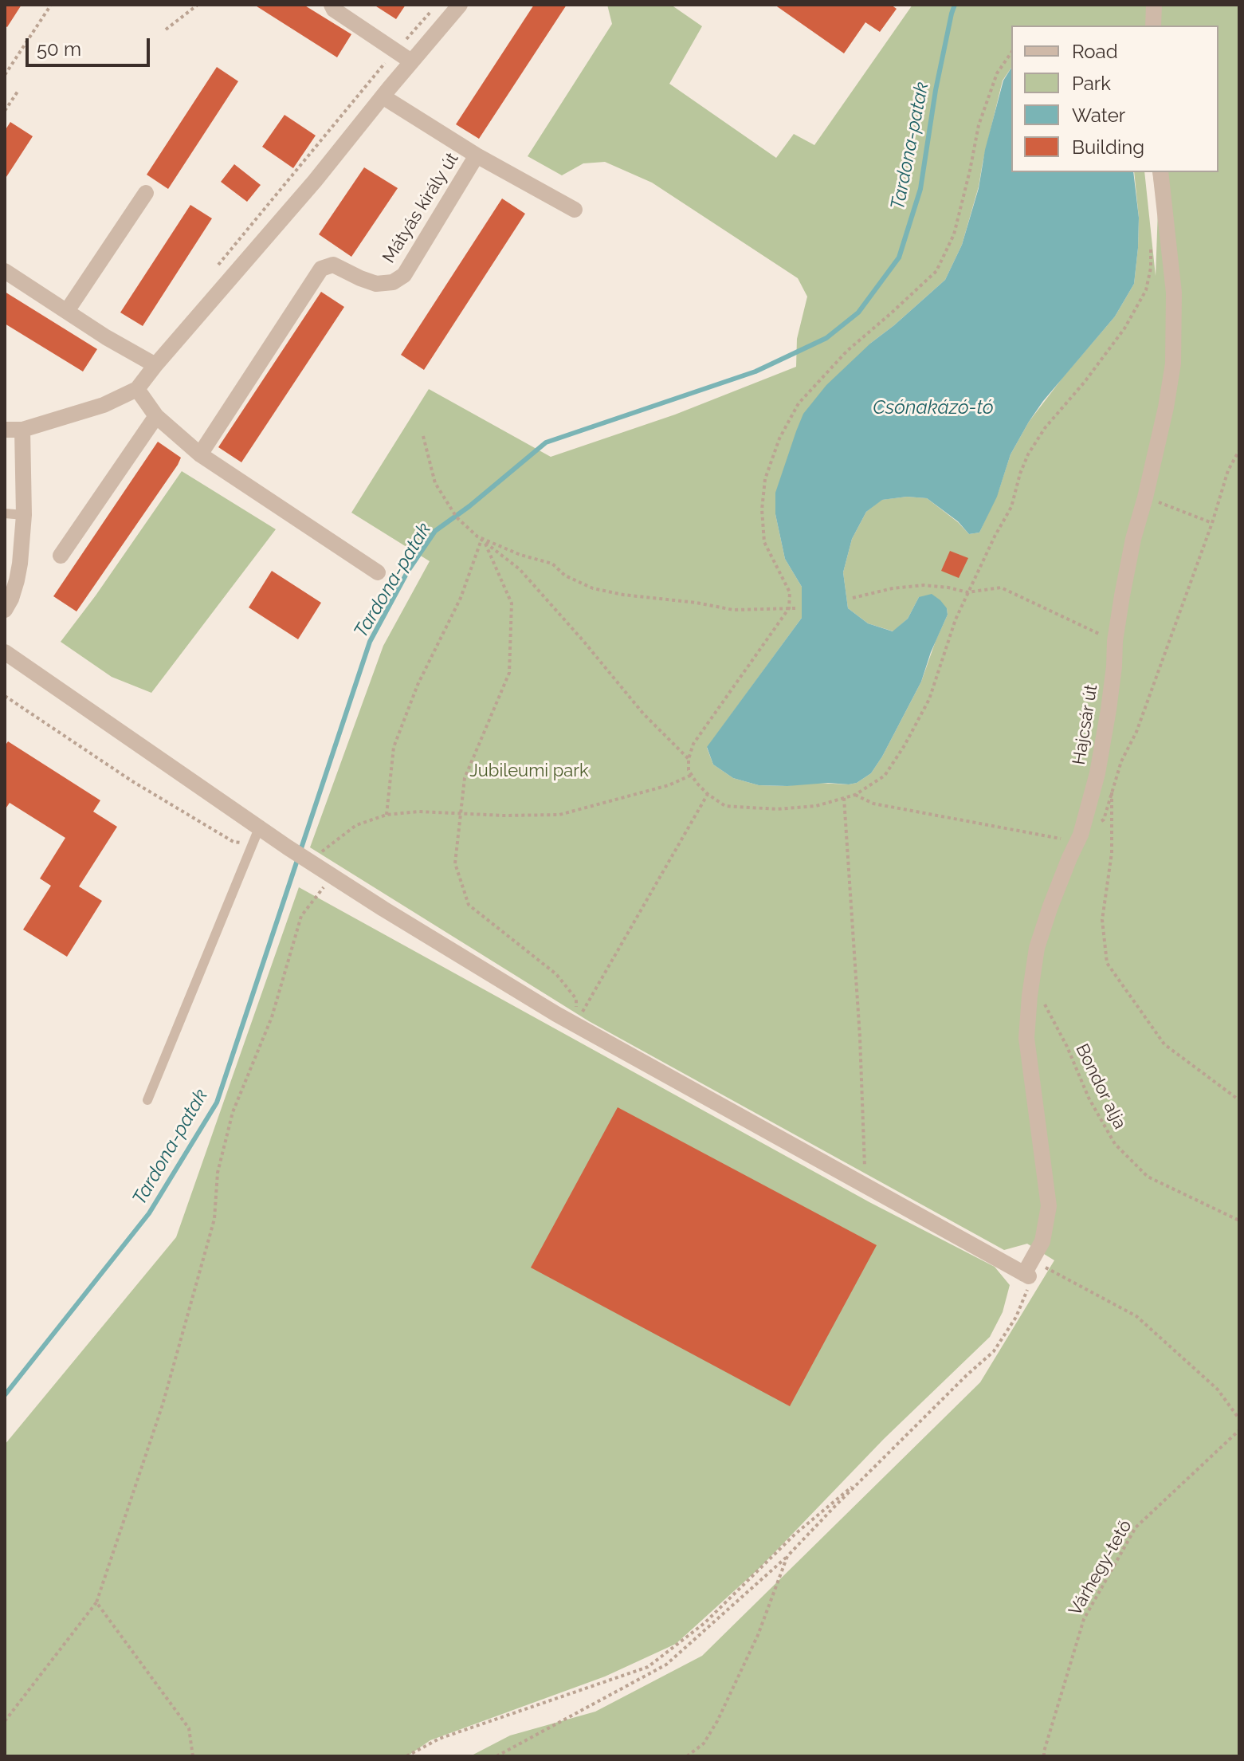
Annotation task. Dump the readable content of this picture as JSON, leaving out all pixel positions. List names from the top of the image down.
{
  "streets": {
    "street": ["Mátyás király út", "Hajcsár út"],
    "path": ["Bondor alja", "Várhegy-tető"]
  },
  "crossings": [
    ["Hajcsár út", "Bondor alja"]
  ],
  "water": ["Tardona-patak", "Csónakázó-tó"],
  "parks": ["Jubileumi park"],
  "legend": [
    "Road",
    "Park",
    "Water",
    "Building"
  ],
  "scale_bar": "50 m"
}
